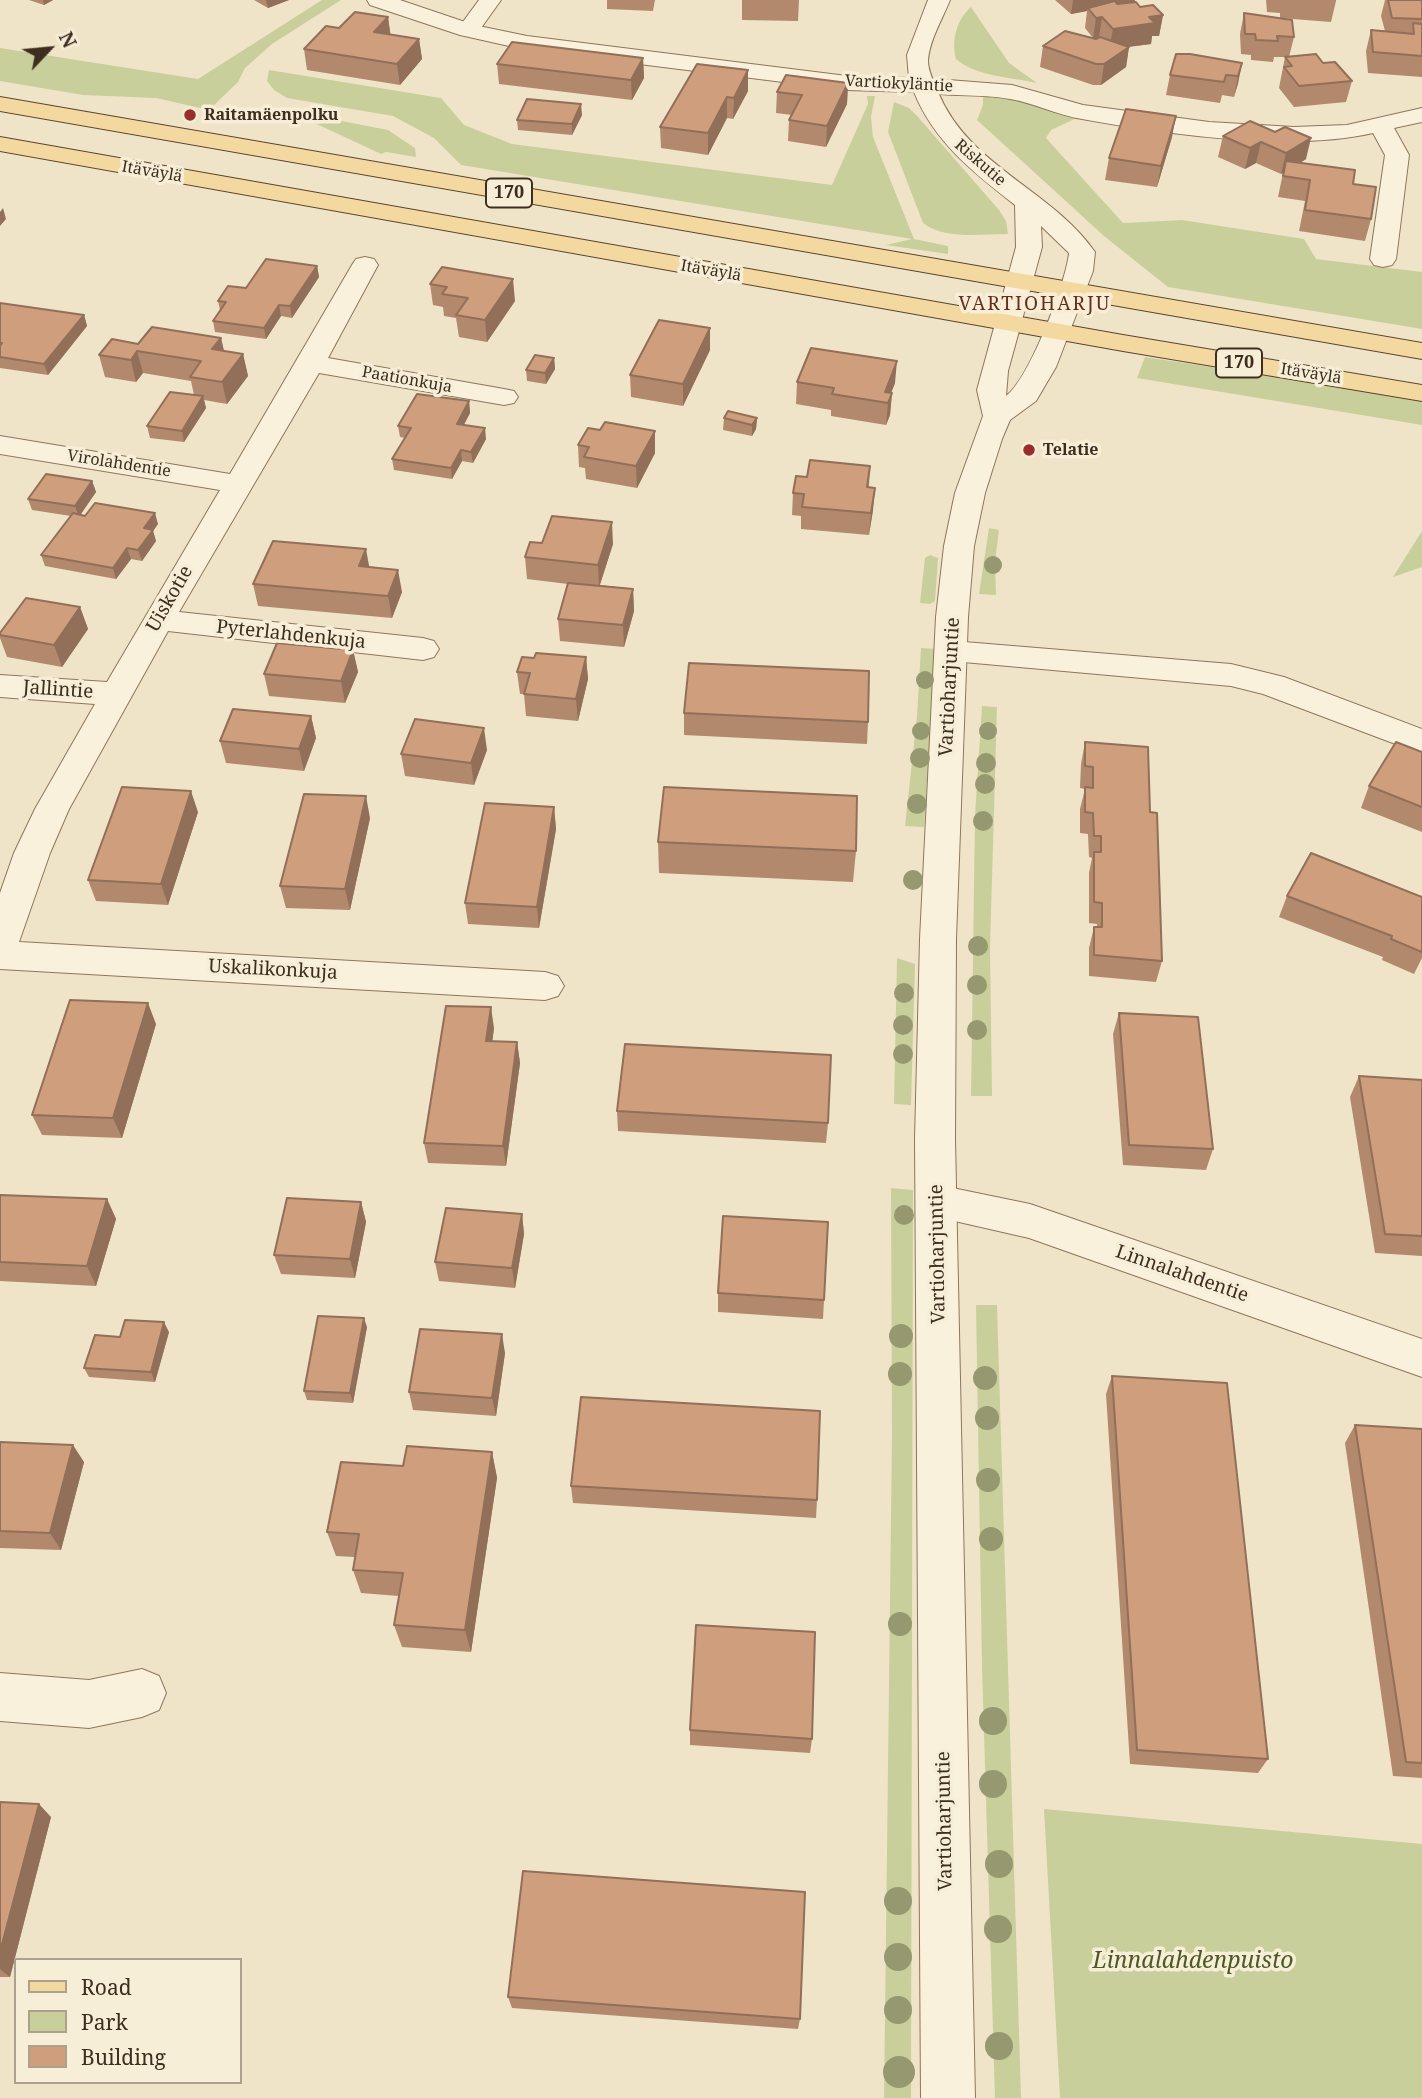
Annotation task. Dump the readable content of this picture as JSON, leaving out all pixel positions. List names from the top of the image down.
{
  "streets": {
    "main road": ["Itäväylä", "170"],
    "street": [
      "Vartiokyläntie",
      "Riskutie",
      "Paationkuja",
      "Virolahdentie",
      "Uiskotie",
      "Pyterlahdenkuja",
      "Vartioharjuntie",
      "Jallintie",
      "Uskalikonkuja",
      "Linnalahdentie"
    ]
  },
  "crossings": [
    ["Vartiokyläntie", "Riskutie"],
    ["Riskutie", "170"],
    ["Itäväylä", "Vartioharjuntie"],
    ["170", "Vartioharjuntie"],
    ["Paationkuja", "Uiskotie"],
    ["Virolahdentie", "Uiskotie"],
    ["Uiskotie", "Pyterlahdenkuja"],
    ["Uiskotie", "Jallintie"],
    ["Vartioharjuntie", "Linnalahdentie"]
  ],
  "districts": ["VARTIOHARJU"],
  "parks": ["Linnalahdenpuisto"],
  "places": ["Raitamäenpolku", "Telatie"],
  "legend": ["Road", "Park", "Building"],
  "north": "top right"
}
